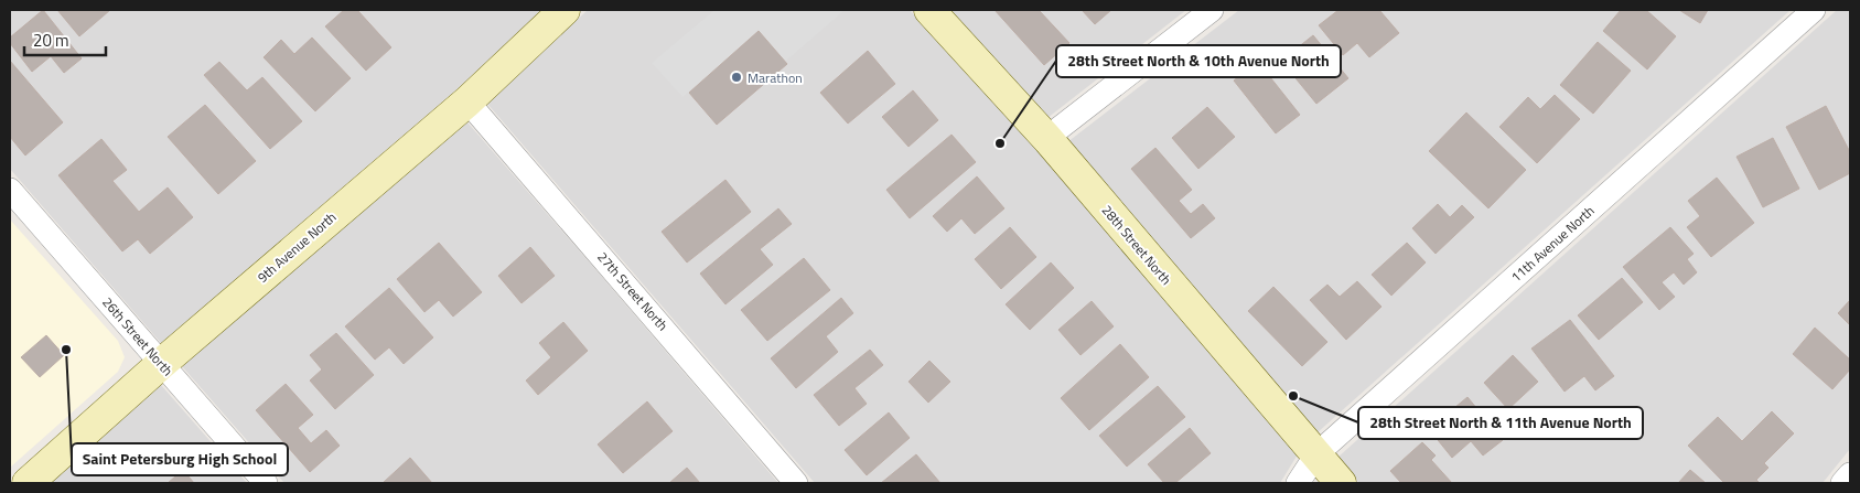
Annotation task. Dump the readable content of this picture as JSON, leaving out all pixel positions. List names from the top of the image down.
{
  "streets": {
    "street": [
      "11th Avenue North",
      "28th Street North",
      "9th Avenue North",
      "27th Street North",
      "26th Street North"
    ]
  },
  "crossings": [
    ["11th Avenue North", "28th Street North"],
    ["9th Avenue North", "27th Street North"],
    ["9th Avenue North", "26th Street North"]
  ],
  "places": [
    "Marathon",
    "28th Street North & 10th Avenue North",
    "Saint Petersburg High School",
    "28th Street North & 11th Avenue North"
  ],
  "scale_bar": "20 m"
}
